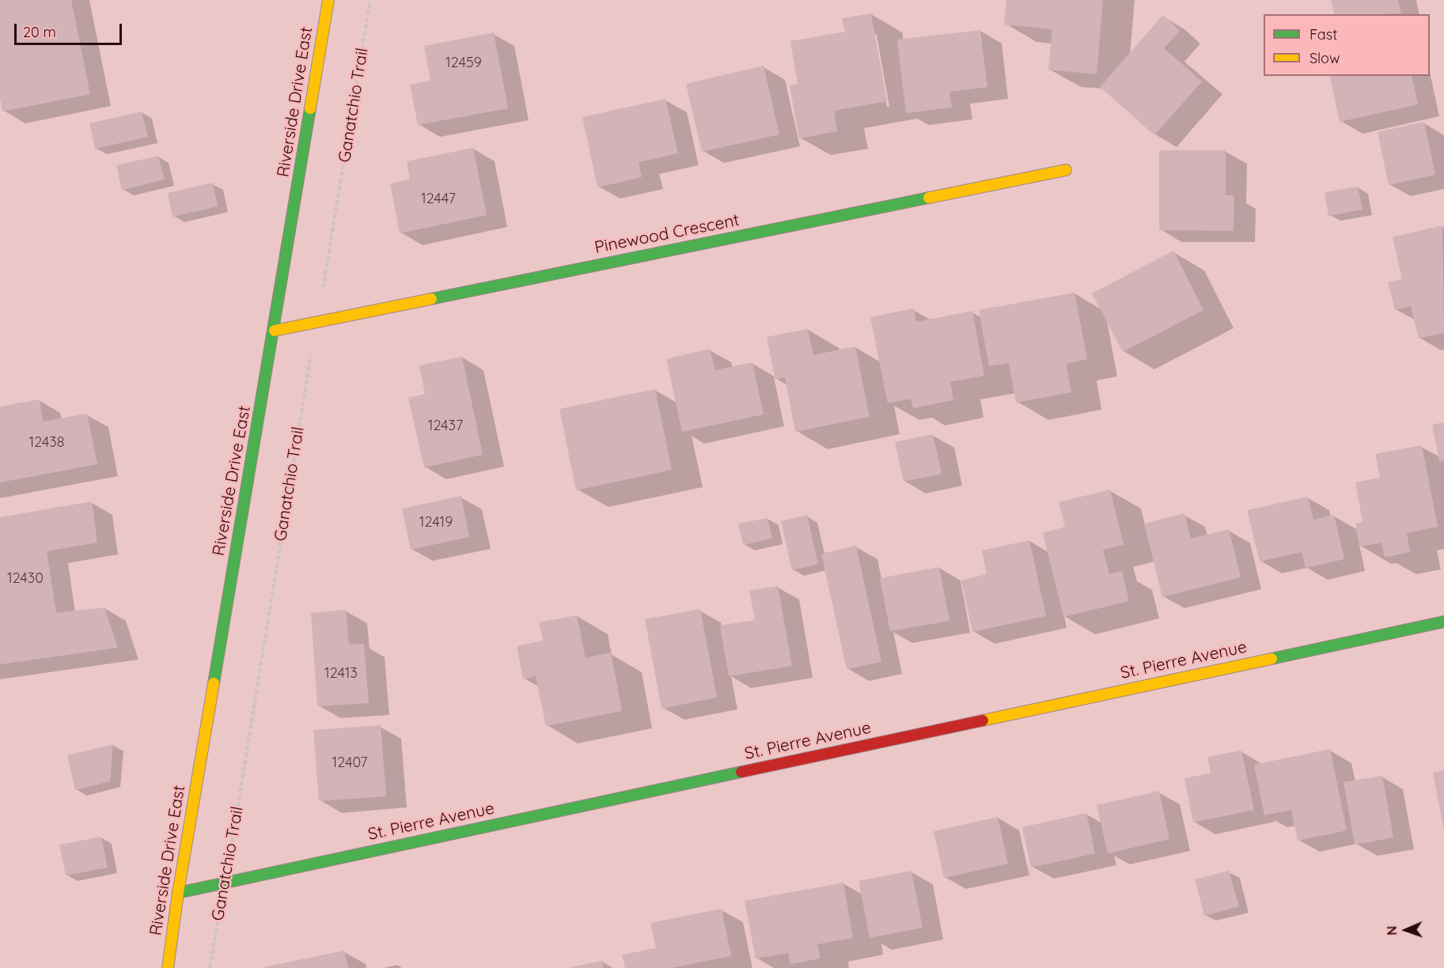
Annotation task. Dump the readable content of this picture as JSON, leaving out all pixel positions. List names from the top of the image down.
{
  "streets": {
    "street": ["Riverside Drive East", "Pinewood Crescent", "St. Pierre Avenue"],
    "path": ["Ganatchio Trail"]
  },
  "crossings": [
    ["Riverside Drive East", "Pinewood Crescent"],
    ["Riverside Drive East", "St. Pierre Avenue"],
    ["Ganatchio Trail", "Pinewood Crescent"],
    ["Ganatchio Trail", "St. Pierre Avenue"]
  ],
  "house_numbers": [
    "12459",
    "12447",
    "12437",
    "12438",
    "12419",
    "12430",
    "12413",
    "12407"
  ],
  "legend": ["Fast", "Slow"],
  "scale_bar": "20 m",
  "north": "left"
}
